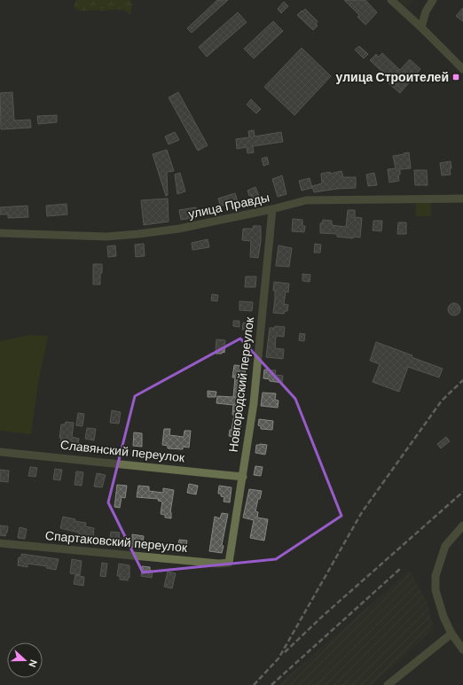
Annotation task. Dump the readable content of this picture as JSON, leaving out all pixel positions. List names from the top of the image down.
{
  "streets": {
    "street": [
      "улица Правды",
      "Новгородский переулок",
      "Славянский переулок",
      "Спартаковский переулок"
    ]
  },
  "crossings": [
    ["улица Правды", "Новгородский переулок"],
    ["Новгородский переулок", "Славянский переулок"],
    ["Новгородский переулок", "Спартаковский переулок"]
  ],
  "places": {
    "transit": ["улица Строителей"]
  },
  "north": "right"
}
